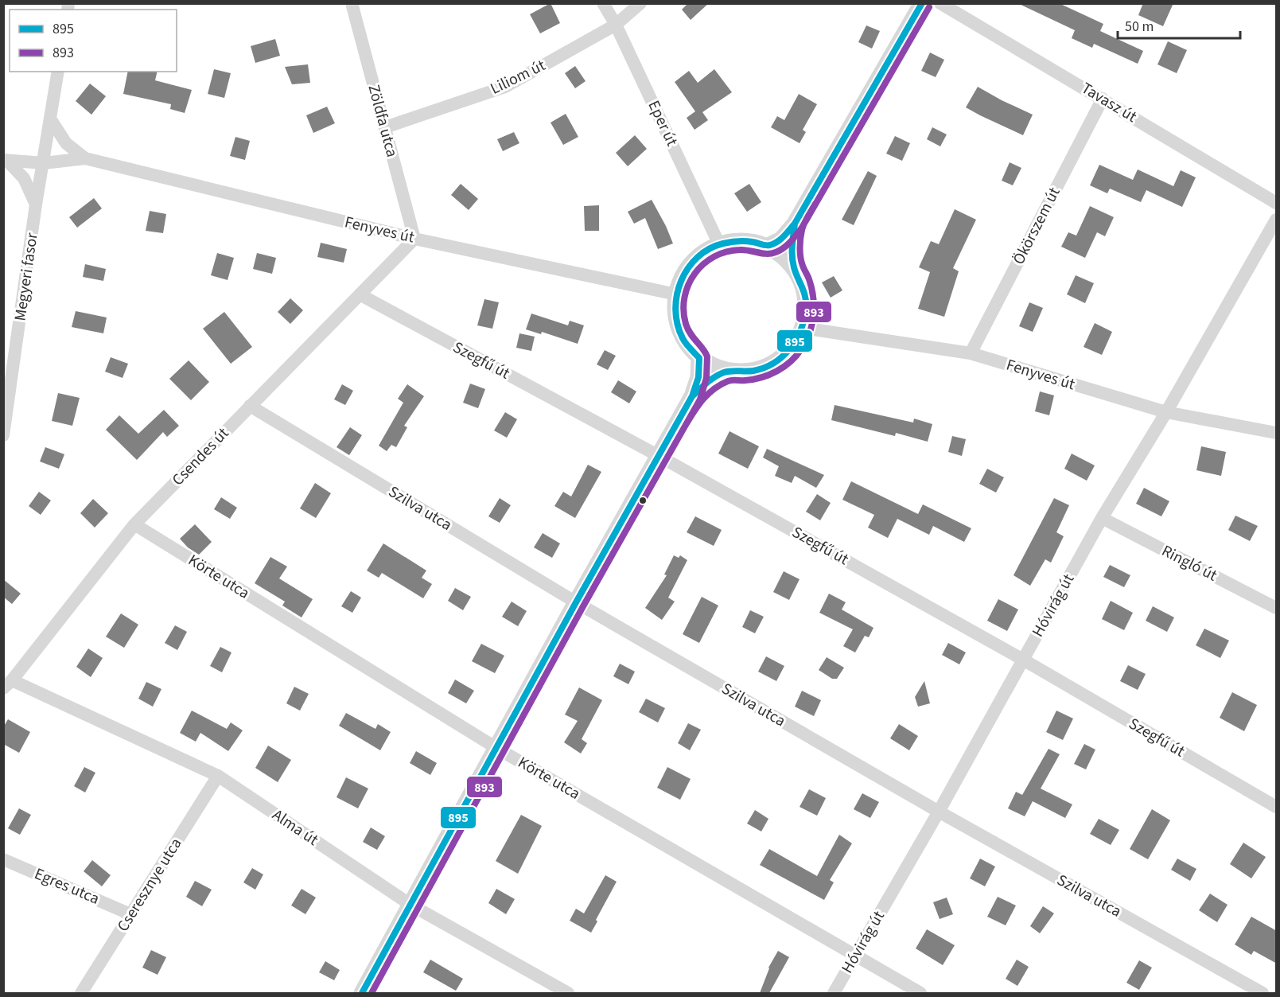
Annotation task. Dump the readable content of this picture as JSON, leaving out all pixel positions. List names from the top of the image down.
{
  "streets": {
    "street": [
      "Liliom út",
      "Tavasz út",
      "Zöldfa utca",
      "Eper út",
      "Ökörszem út",
      "Fenyves út",
      "Megyeri fasor",
      "Szegfű út",
      "Csendes út",
      "Szilva utca",
      "Ringló út",
      "Körte utca",
      "Hóvirág út",
      "Alma út",
      "Cseresznye utca",
      "Egres utca"
    ]
  },
  "crossings": [
    ["Liliom út", "Zöldfa utca"],
    ["Liliom út", "Eper út"],
    ["Tavasz út", "Ökörszem út"],
    ["Zöldfa utca", "Fenyves út"],
    ["Zöldfa utca", "Csendes út"],
    ["Eper út", "Fenyves út"],
    ["Ökörszem út", "Fenyves út"],
    ["Fenyves út", "Csendes út"],
    ["Fenyves út", "Hóvirág út"],
    ["Szegfű út", "Csendes út"],
    ["Szegfű út", "Hóvirág út"],
    ["Csendes út", "Szilva utca"],
    ["Csendes út", "Körte utca"],
    ["Csendes út", "Alma út"],
    ["Szilva utca", "Hóvirág út"],
    ["Ringló út", "Hóvirág út"],
    ["Körte utca", "Hóvirág út"],
    ["Alma út", "Cseresznye utca"],
    ["Cseresznye utca", "Egres utca"]
  ],
  "lines": ["transit line 895", "transit line 893"],
  "legend": ["895", "893"],
  "scale_bar": "50 m"
}
